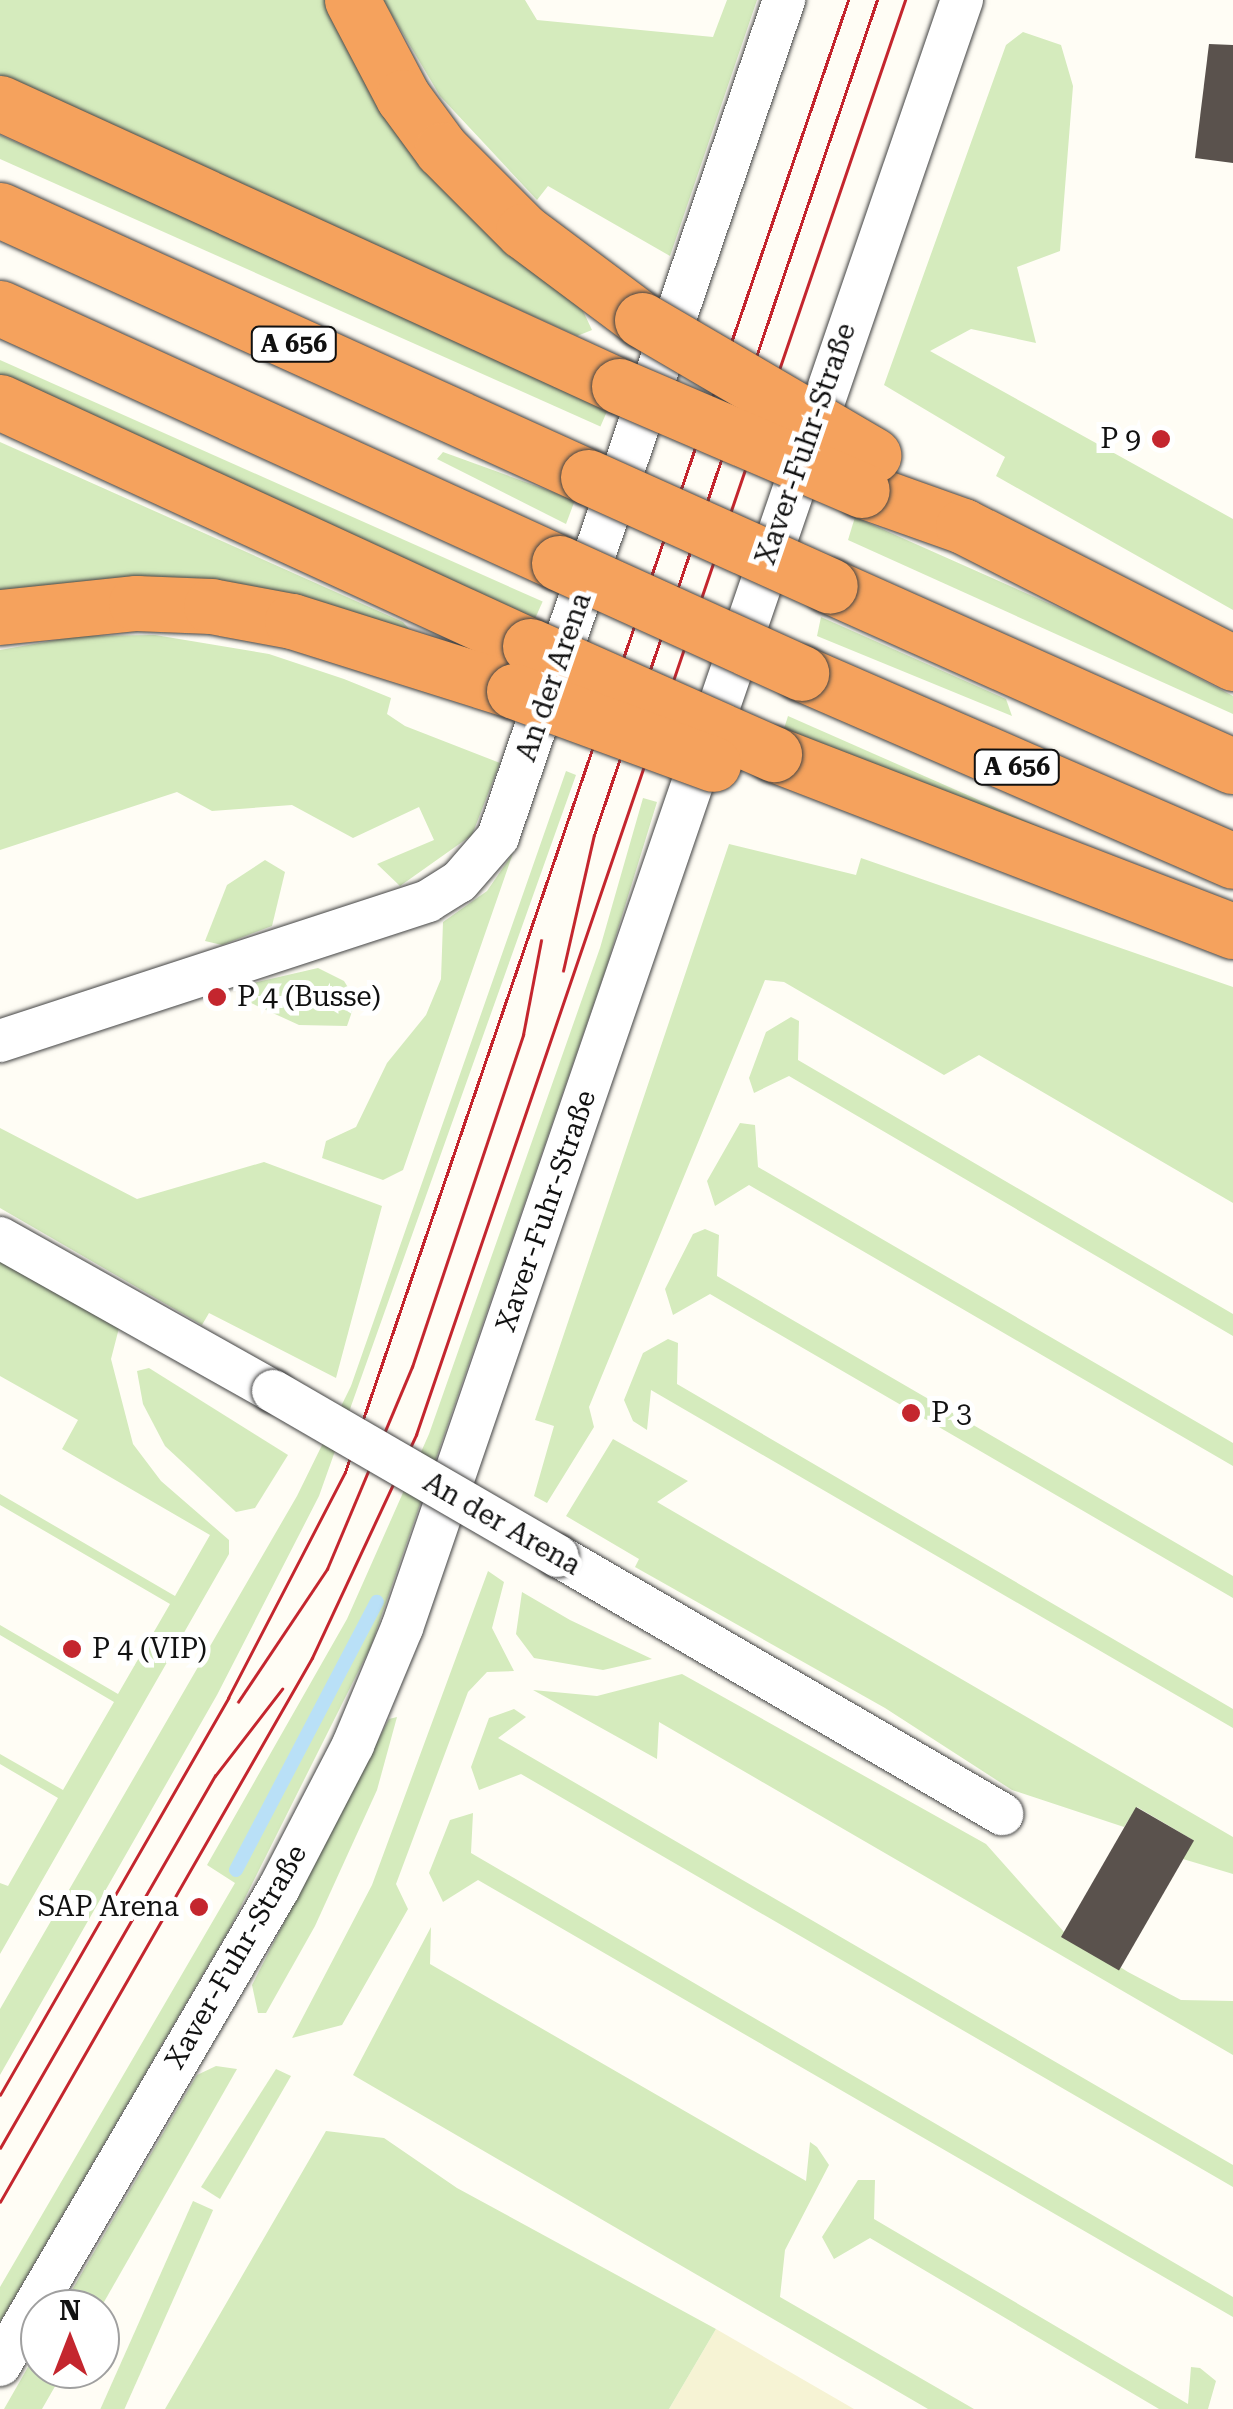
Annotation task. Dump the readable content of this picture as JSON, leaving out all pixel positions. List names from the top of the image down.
{
  "streets": {
    "highway": ["A 656"],
    "street": ["Xaver-Fuhr-Straße", "An der Arena"]
  },
  "places": [
    "P 9",
    "P 4 (Busse)",
    "P 3",
    "P 4 (VIP)",
    "SAP Arena"
  ],
  "north": "top"
}
